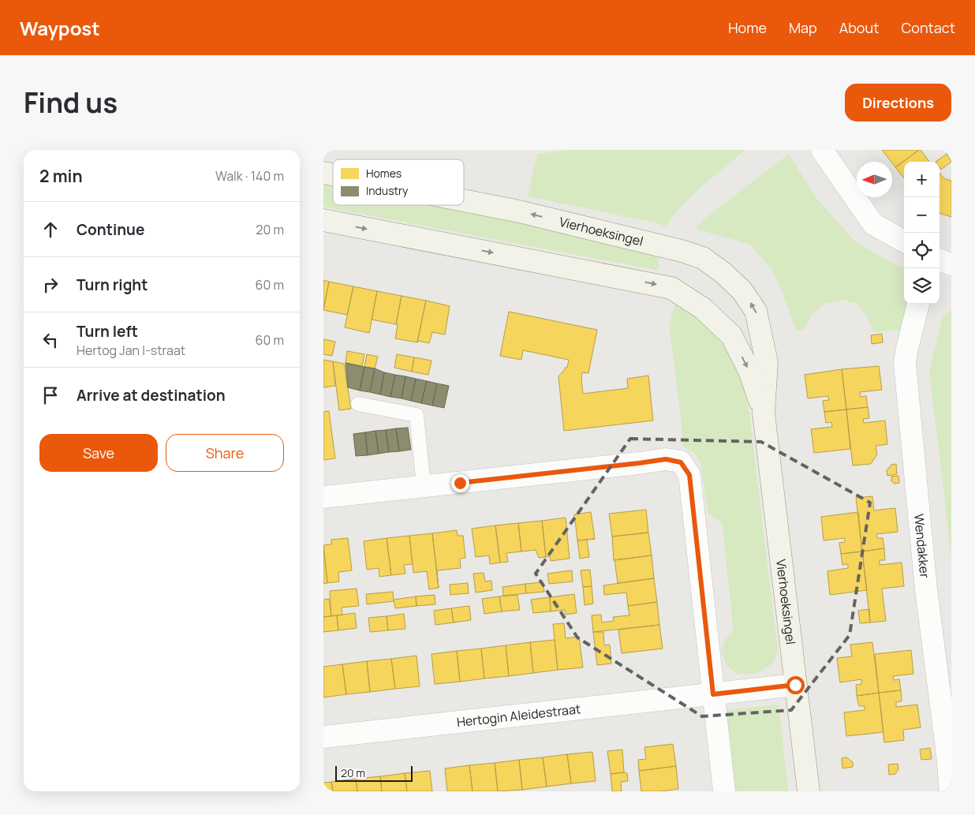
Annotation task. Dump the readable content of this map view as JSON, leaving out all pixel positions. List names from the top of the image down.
{
  "streets": {
    "street": ["Vierhoeksingel", "Wendakker", "Hertogin Aleidestraat"]
  },
  "crossings": [
    ["Vierhoeksingel", "Hertogin Aleidestraat"]
  ],
  "legend": ["Homes", "Industry"],
  "scale_bar": "20 m",
  "north": "left",
  "page": {
    "header": "Waypost",
    "nav": [
      "Home",
      "Map",
      "About",
      "Contact"
    ],
    "title": "Find us",
    "buttons": [
      "Directions",
      ["Save", "Share"]
    ],
    "heading": ["2 min", "Walk · 140 m"],
    "map_buttons": ["+", "−"],
    "list": [
      ["Continue", "20 m"],
      ["Turn right", "60 m"],
      ["Turn left", "Hertog Jan I-straat", "60 m"],
      "Arrive at destination"
    ],
    "scale": "20 m"
  }
}
